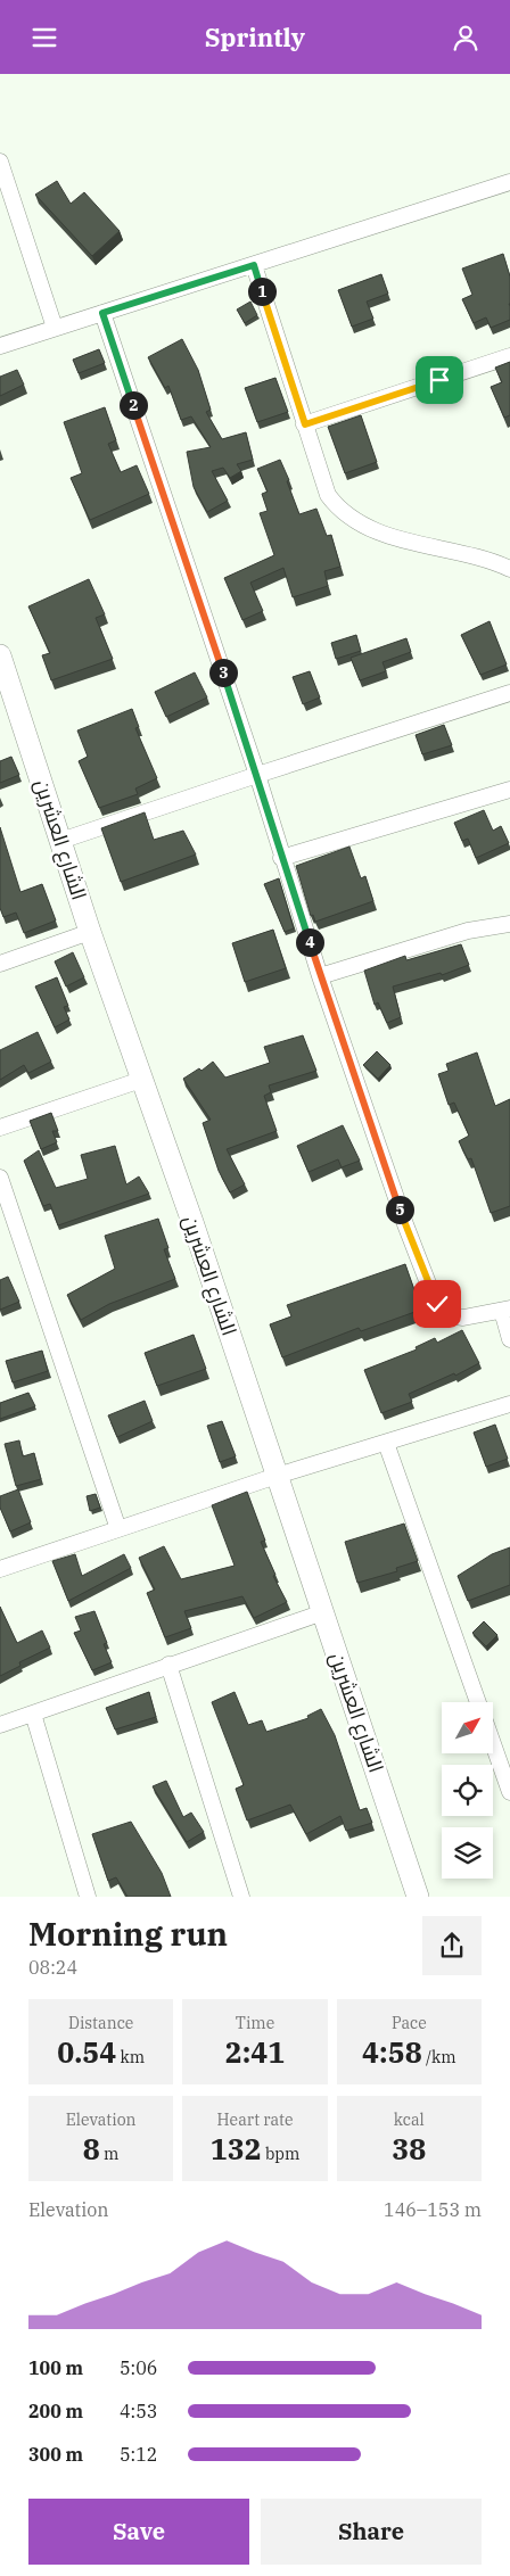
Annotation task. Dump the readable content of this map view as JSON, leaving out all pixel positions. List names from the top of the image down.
{
  "streets": {
    "street": ["الشارع العشرين"]
  },
  "north": "top right",
  "page": {
    "header": "Sprintly",
    "pins": [
      "1",
      "2",
      "3",
      "4",
      "5"
    ],
    "heading": ["Morning run", "08:24"],
    "stats": [
      ["Distance", "0.54 km"],
      ["Time", "2:41"],
      ["Pace", "4:58 /km"],
      ["Elevation", "8 m"],
      ["Heart rate", "132 bpm"],
      ["kcal", "38"]
    ],
    "chart": ["Elevation", "146–153 m"],
    "list": [
      {
        "name": "100 m",
        "note": "5:06"
      },
      {
        "name": "200 m",
        "note": "4:53"
      },
      {
        "name": "300 m",
        "note": "5:12"
      }
    ],
    "buttons": ["Save", "Share"]
  }
}
